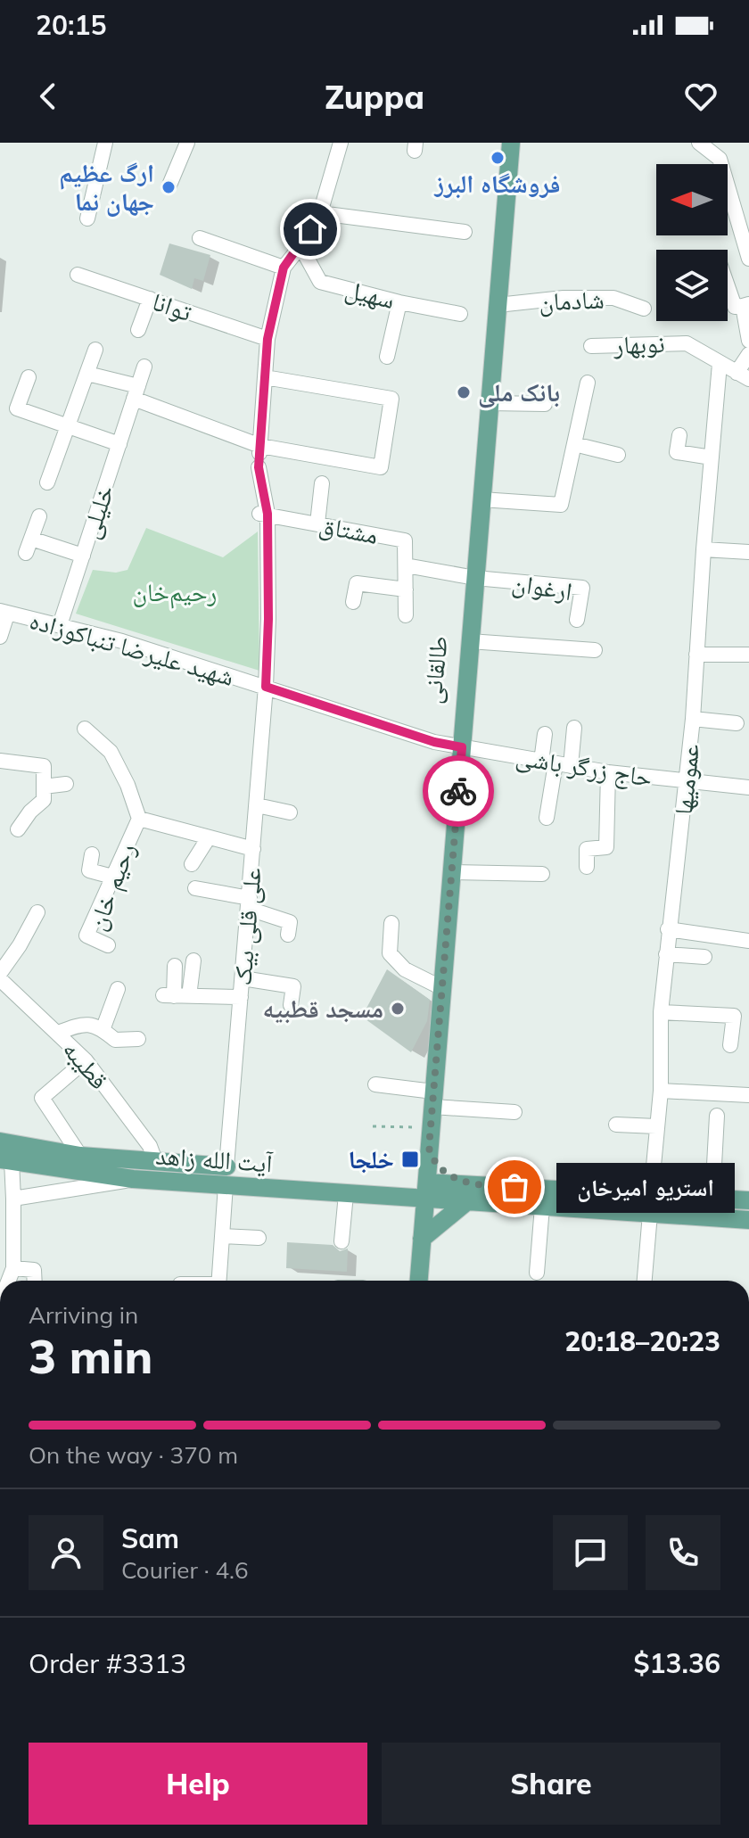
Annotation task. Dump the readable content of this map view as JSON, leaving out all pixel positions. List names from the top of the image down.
{
  "streets": {
    "main road": ["طالقانی", "آیت الله زاهد"],
    "street": [
      "سهیل",
      "شادمان",
      "توانا",
      "نوبهار",
      "خلیلی",
      "مشتاق",
      "ارغوان",
      "شهید علیرضا تنباکوزاده",
      "حاج زرگر باشی",
      "عمومیها",
      "رحیم خان",
      "علی قلی بیک",
      "قطیبه"
    ]
  },
  "crossings": [
    ["شادمان", "طالقانی"],
    ["توانا", "علی قلی بیک"],
    ["نوبهار", "عمومیها"],
    ["خلیلی", "شهید علیرضا تنباکوزاده"],
    ["مشتاق", "علی قلی بیک"],
    ["ارغوان", "طالقانی"],
    ["شهید علیرضا تنباکوزاده", "طالقانی"],
    ["شهید علیرضا تنباکوزاده", "حاج زرگر باشی"],
    ["شهید علیرضا تنباکوزاده", "علی قلی بیک"],
    ["طالقانی", "حاج زرگر باشی"],
    ["طالقانی", "آیت الله زاهد"],
    ["حاج زرگر باشی", "عمومیها"],
    ["رحیم خان", "علی قلی بیک"],
    ["علی قلی بیک", "آیت الله زاهد"],
    ["قطیبه", "آیت الله زاهد"]
  ],
  "parks": ["رحیم‌خان"],
  "places": {
    "other": [
      "فروشگاه البرز",
      "ارگ عظیم جهان نما",
      "بانک ملی",
      "مسجد قطبیه",
      "استریو امیرخان"
    ],
    "transit": ["خلجا"]
  },
  "north": "left",
  "page": {
    "status": "20:15",
    "header": "Zuppa",
    "bubble": "استریو امیرخان",
    "heading": ["3 min", "Arriving in", "20:18–20:23"],
    "panel": [
      "Sam",
      "Courier · 4.6",
      "Order #3313",
      "$13.36"
    ],
    "bar": "On the way · 370 m",
    "buttons": ["Help", "Share"]
  }
}
